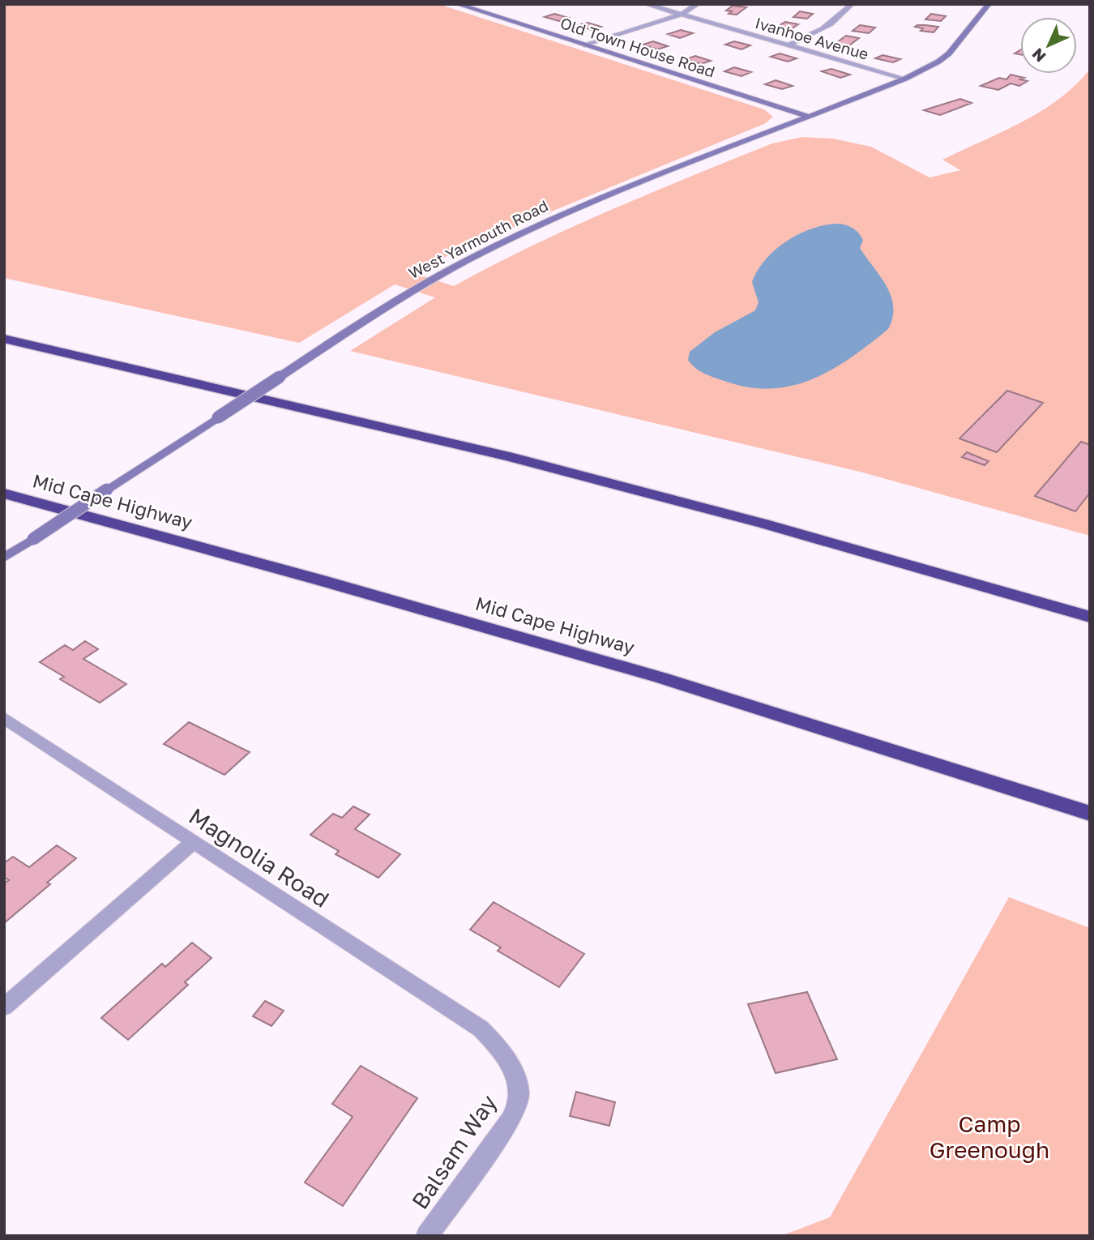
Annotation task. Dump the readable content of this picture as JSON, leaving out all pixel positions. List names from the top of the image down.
{
  "streets": {
    "highway": ["Mid Cape Highway"],
    "main road": ["Old Town House Road", "West Yarmouth Road"],
    "street": ["Ivanhoe Avenue", "Magnolia Road", "Balsam Way"]
  },
  "crossings": [
    ["Ivanhoe Avenue", "West Yarmouth Road"],
    ["Old Town House Road", "West Yarmouth Road"],
    ["Magnolia Road", "Balsam Way"]
  ],
  "parks": ["Camp Greenough"],
  "north": "bottom left"
}
